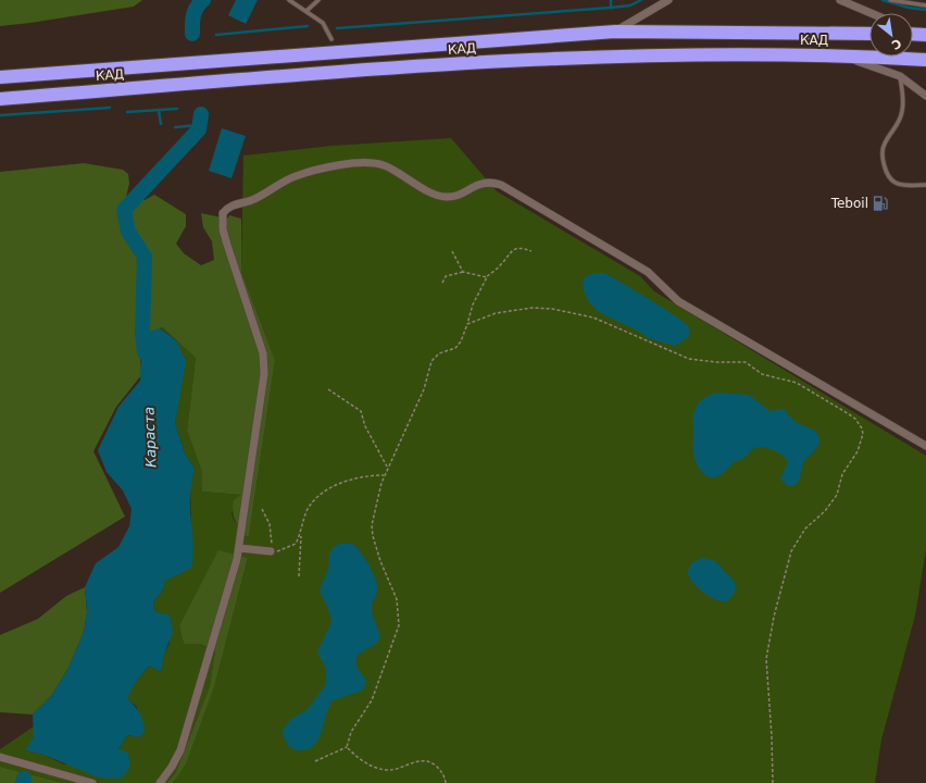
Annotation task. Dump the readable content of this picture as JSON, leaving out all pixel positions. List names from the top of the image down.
{
  "streets": {
    "highway": ["КАД"]
  },
  "water": ["Караста"],
  "places": {
    "fuel station": ["Teboil"]
  },
  "north": "bottom right"
}
